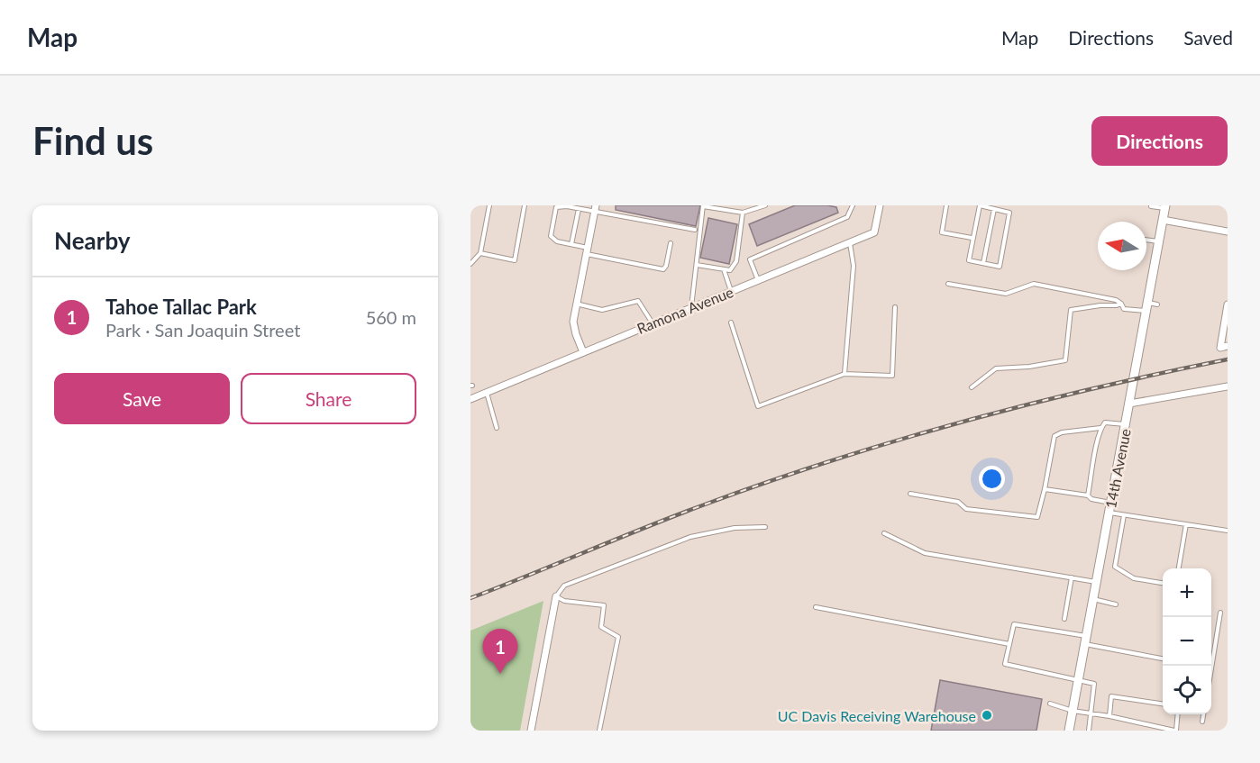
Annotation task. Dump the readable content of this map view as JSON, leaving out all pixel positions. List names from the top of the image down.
{
  "streets": {
    "main road": ["14th Avenue"],
    "street": ["Ramona Avenue"]
  },
  "places": ["UC Davis Receiving Warehouse"],
  "north": "left",
  "page": {
    "header": "Map",
    "nav": ["Map", "Directions", "Saved"],
    "buttons": [
      "Directions",
      ["Save", "Share"]
    ],
    "title": "Find us",
    "heading": "Nearby",
    "list": [
      {
        "mark": "1",
        "name": "Tahoe Tallac Park",
        "note": "Park · San Joaquin Street",
        "value": "560 m"
      }
    ],
    "map_buttons": ["+", "−"],
    "pins": "1"
  }
}
